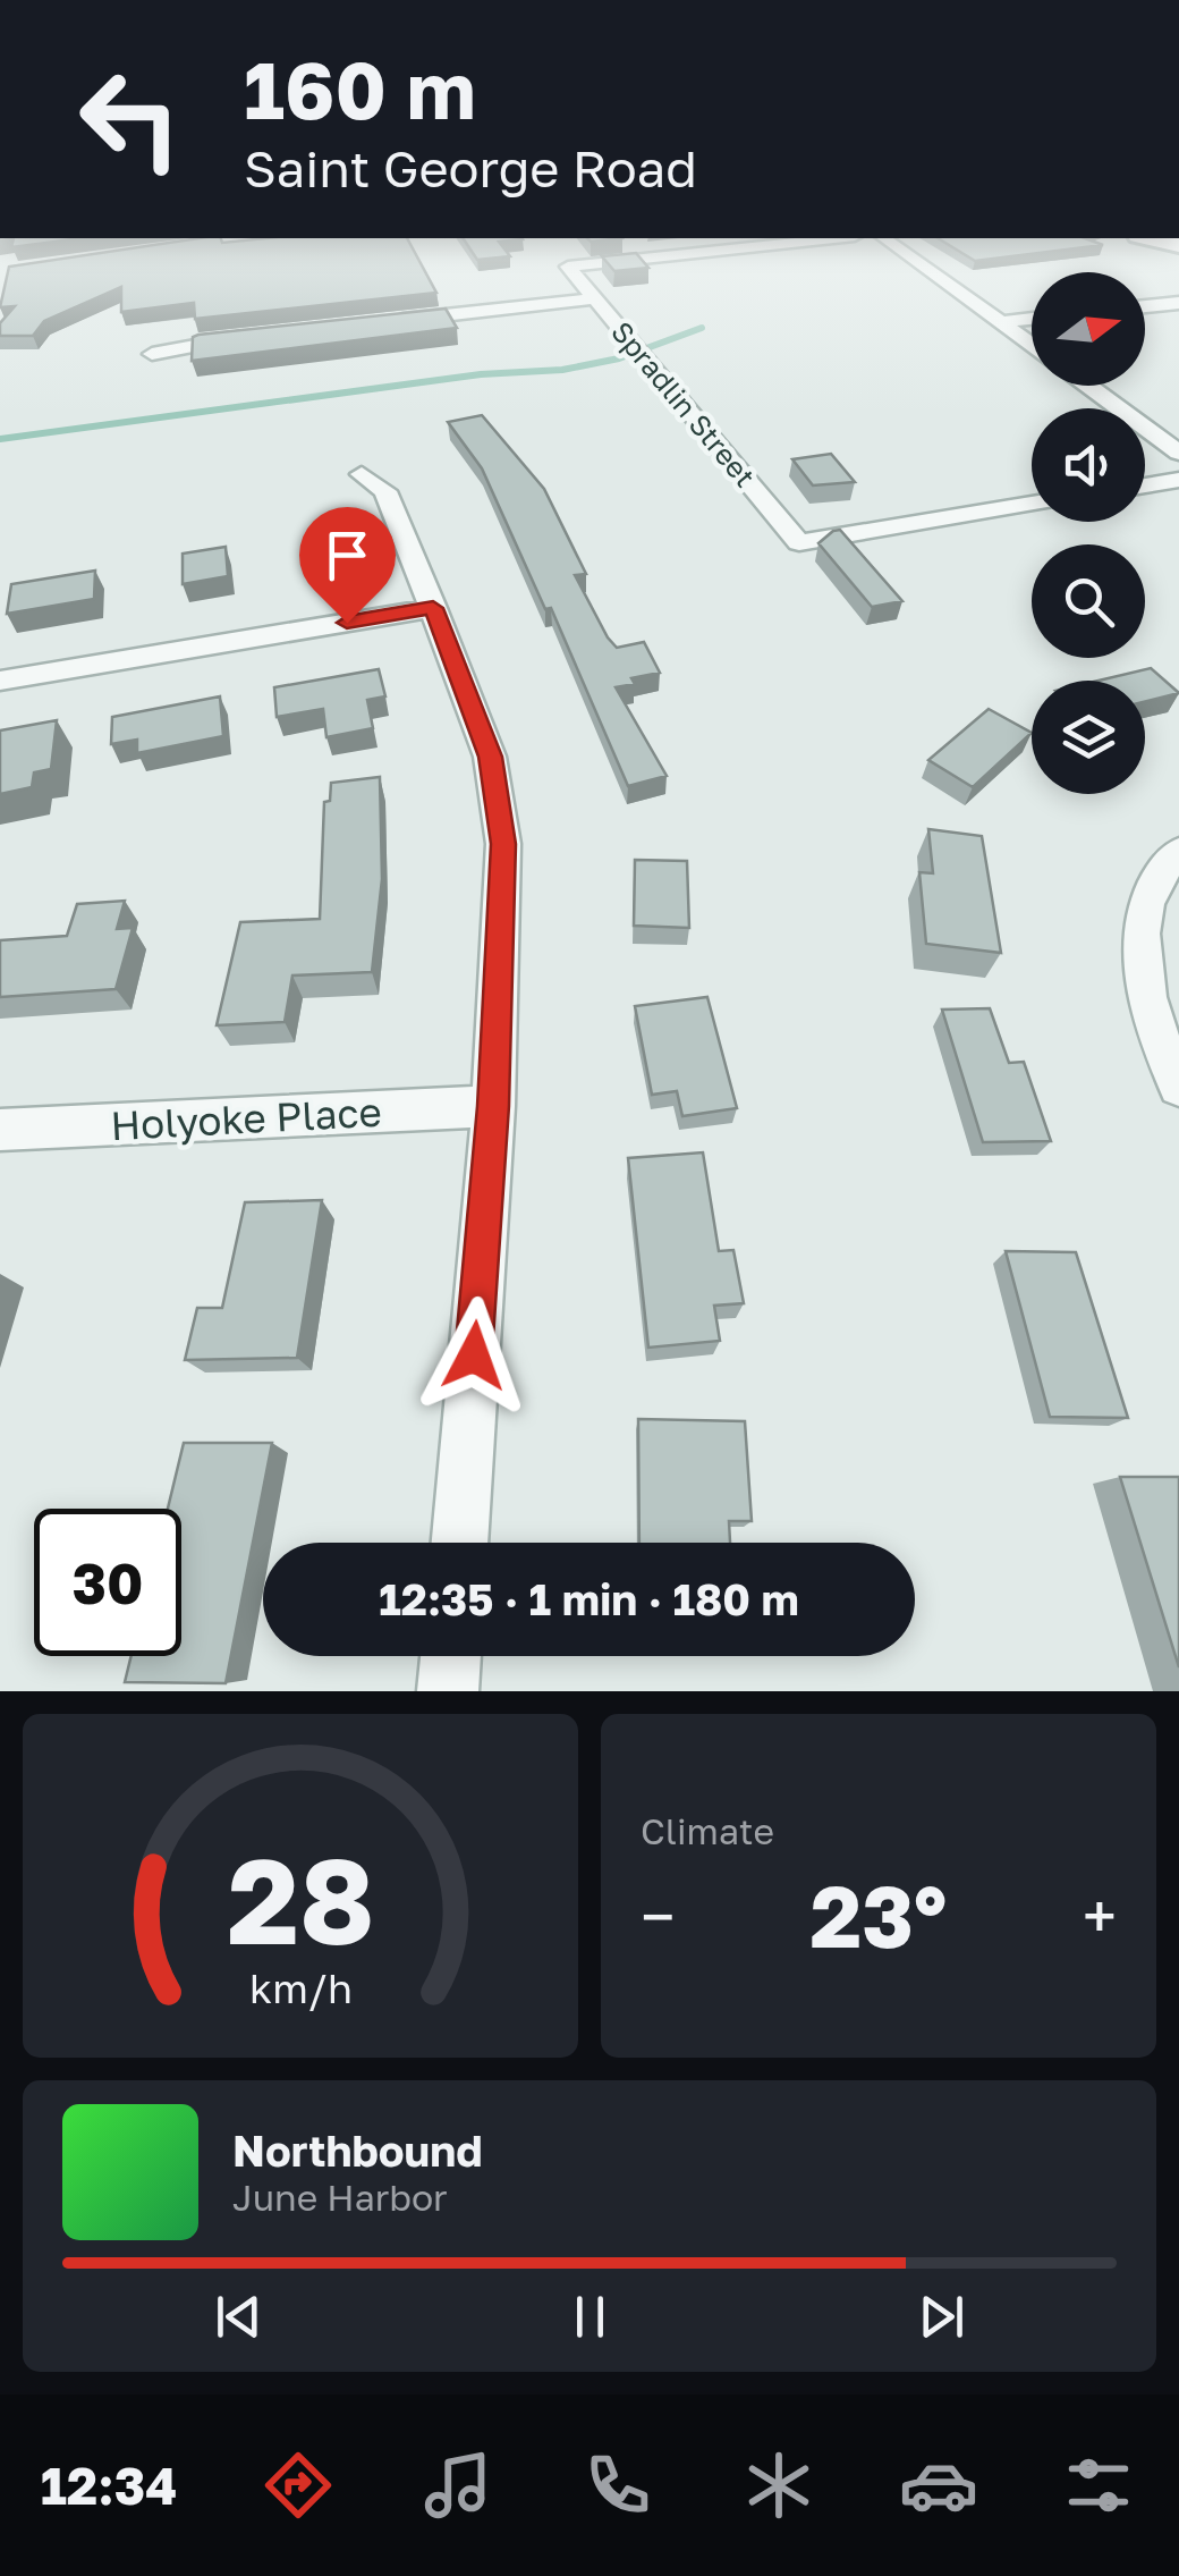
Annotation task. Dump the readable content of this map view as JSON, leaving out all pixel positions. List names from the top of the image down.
{
  "streets": {
    "street": ["Spradlin Street", "Holyoke Place"]
  },
  "north": "right",
  "page": {
    "turn": ["160 m", "Saint George Road"],
    "limit": "30",
    "trip": "12:35 · 1 min · 180 m",
    "tile": "Climate",
    "heat": ["−", "23°", "+"],
    "song": ["Northbound", "June Harbor"],
    "tabs": "12:34",
    "gauge": ["28", "km/h"]
  }
}
